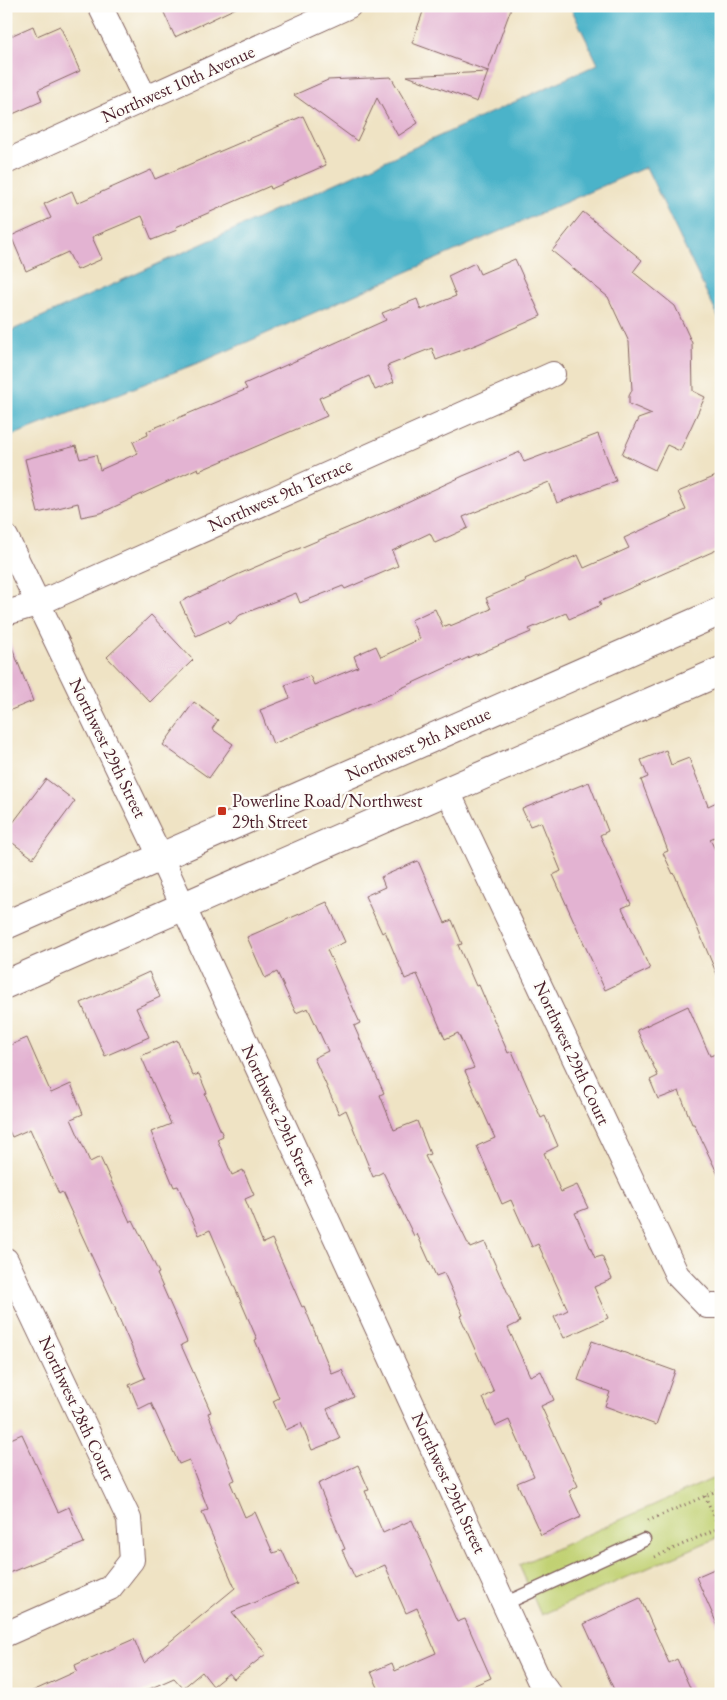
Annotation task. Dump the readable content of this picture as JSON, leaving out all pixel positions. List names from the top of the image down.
{
  "streets": {
    "main road": ["Northwest 9th Avenue"],
    "street": [
      "Northwest 10th Avenue",
      "Northwest 9th Terrace",
      "Northwest 29th Street",
      "Northwest 29th Court",
      "Northwest 28th Court"
    ]
  },
  "crossings": [
    ["Northwest 9th Terrace", "Northwest 29th Street"],
    ["Northwest 9th Avenue", "Northwest 29th Street"]
  ],
  "places": {
    "transit": ["Powerline Road/Northwest 29th Street"]
  }
}
